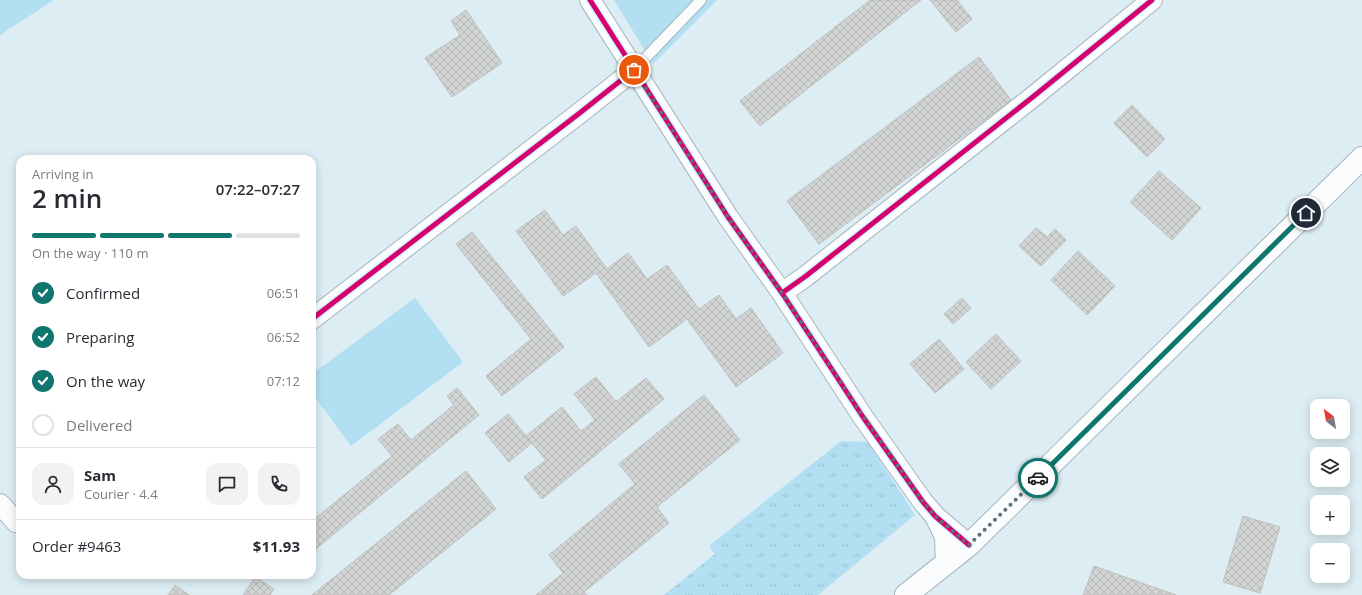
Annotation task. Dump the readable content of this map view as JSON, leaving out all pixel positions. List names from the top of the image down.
{
  "north": "top left",
  "page": {
    "heading": ["2 min", "Arriving in", "07:22–07:27"],
    "panel": [
      "Sam",
      "Courier · 4.4",
      "Order #9463",
      "$11.93"
    ],
    "bar": "On the way · 110 m",
    "list": [
      ["Confirmed", "06:51"],
      ["Preparing", "06:52"],
      ["On the way", "07:12"],
      "Delivered"
    ],
    "map_buttons": ["+", "−"]
  }
}
